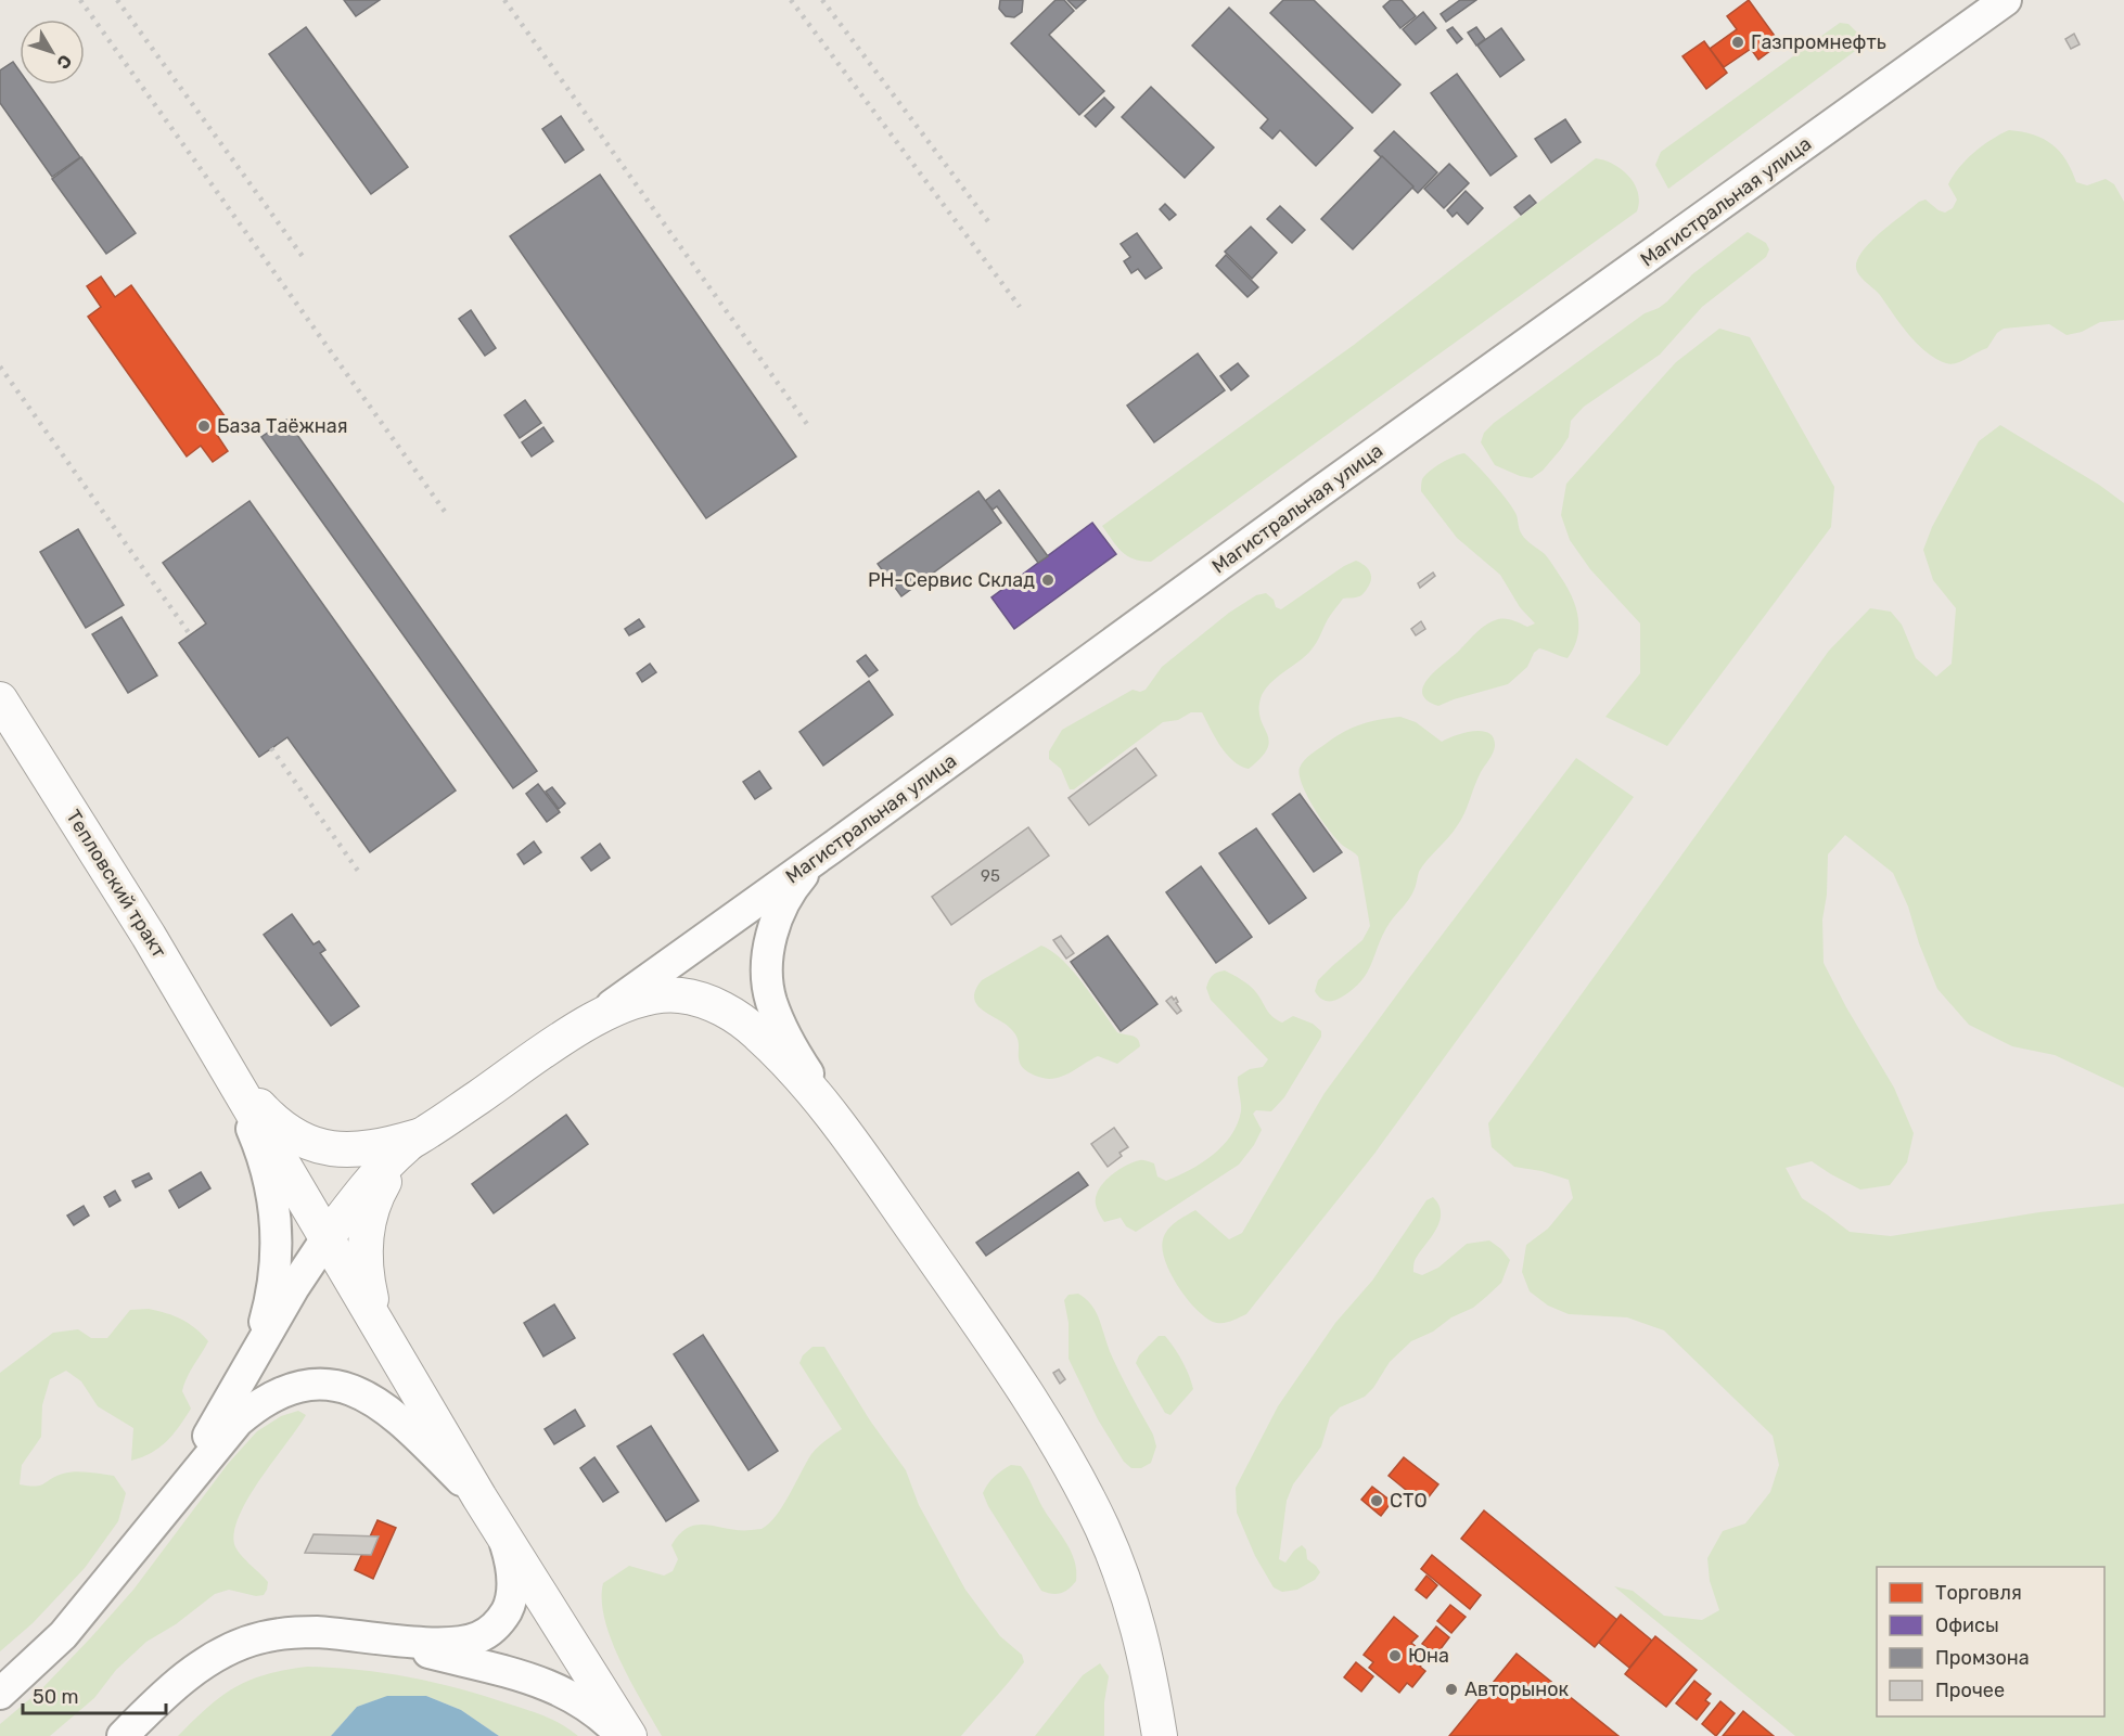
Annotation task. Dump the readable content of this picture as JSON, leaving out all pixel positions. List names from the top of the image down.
{
  "streets": {
    "main road": ["Магистральная улица", "Тепловский тракт"]
  },
  "places": [
    "Газпромнефть",
    "База Таёжная",
    "РН-Сервис Cклад",
    "СТО",
    "Юна",
    "Авторынок"
  ],
  "house_numbers": ["95"],
  "legend": [
    "Торговля",
    "Офисы",
    "Промзона",
    "Прочее"
  ],
  "scale_bar": "50 m",
  "north": "bottom right"
}
